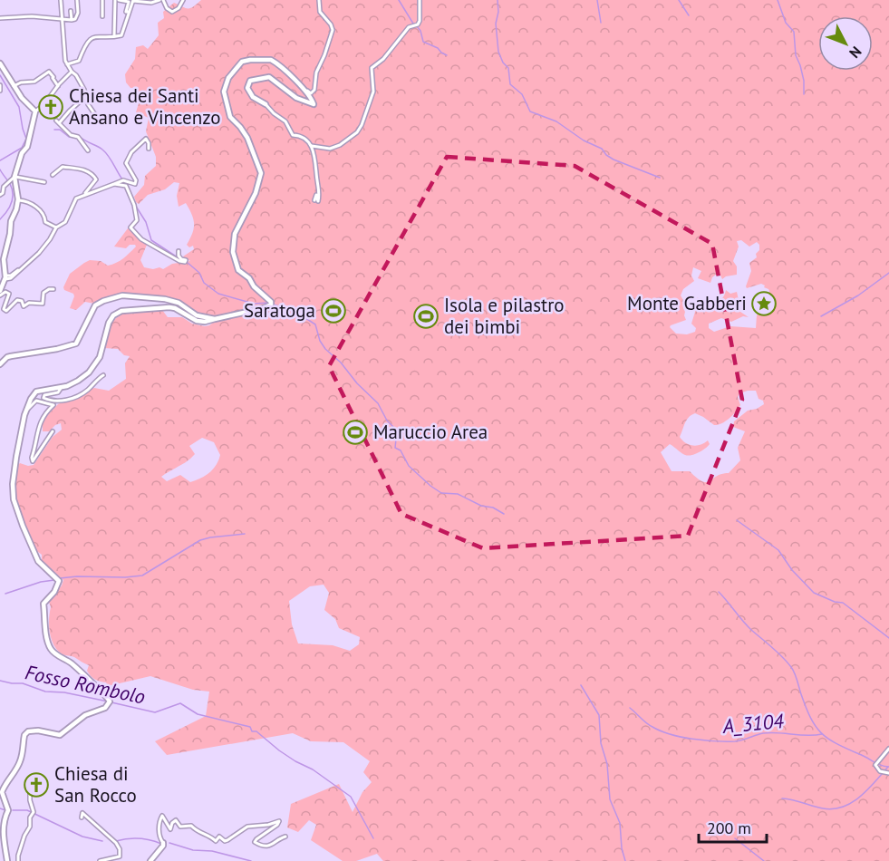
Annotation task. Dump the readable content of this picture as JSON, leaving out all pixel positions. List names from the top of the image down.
{
  "water": ["Fosso Rombolo", "A_3104"],
  "places": {
    "church": ["Chiesa dei Santi Ansano e Vincenzo", "Chiesa di San Rocco"],
    "place": ["Monte Gabberi"],
    "sports": ["Saratoga", "Isola e pilastro dei bimbi", "Maruccio Area"]
  },
  "scale_bar": "200 m",
  "north": "bottom right"
}
